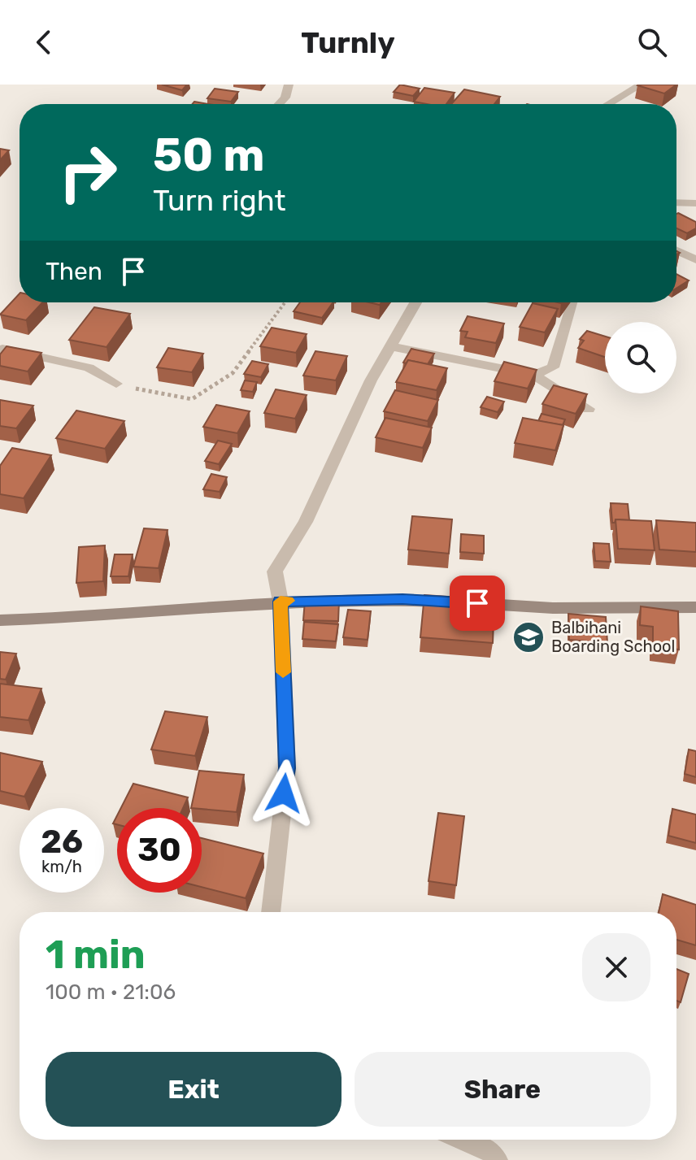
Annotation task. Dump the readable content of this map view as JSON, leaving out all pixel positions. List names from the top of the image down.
{
  "places": {
    "school or university": ["Balbihani Boarding School"]
  },
  "page": {
    "header": "Turnly",
    "turn": ["50 m", "Turn right"],
    "then": "Then",
    "speed": "26 km/h",
    "limit": "30",
    "heading": ["1 min", "100 m · 21:06"],
    "buttons": ["Exit", "Share"]
  }
}
